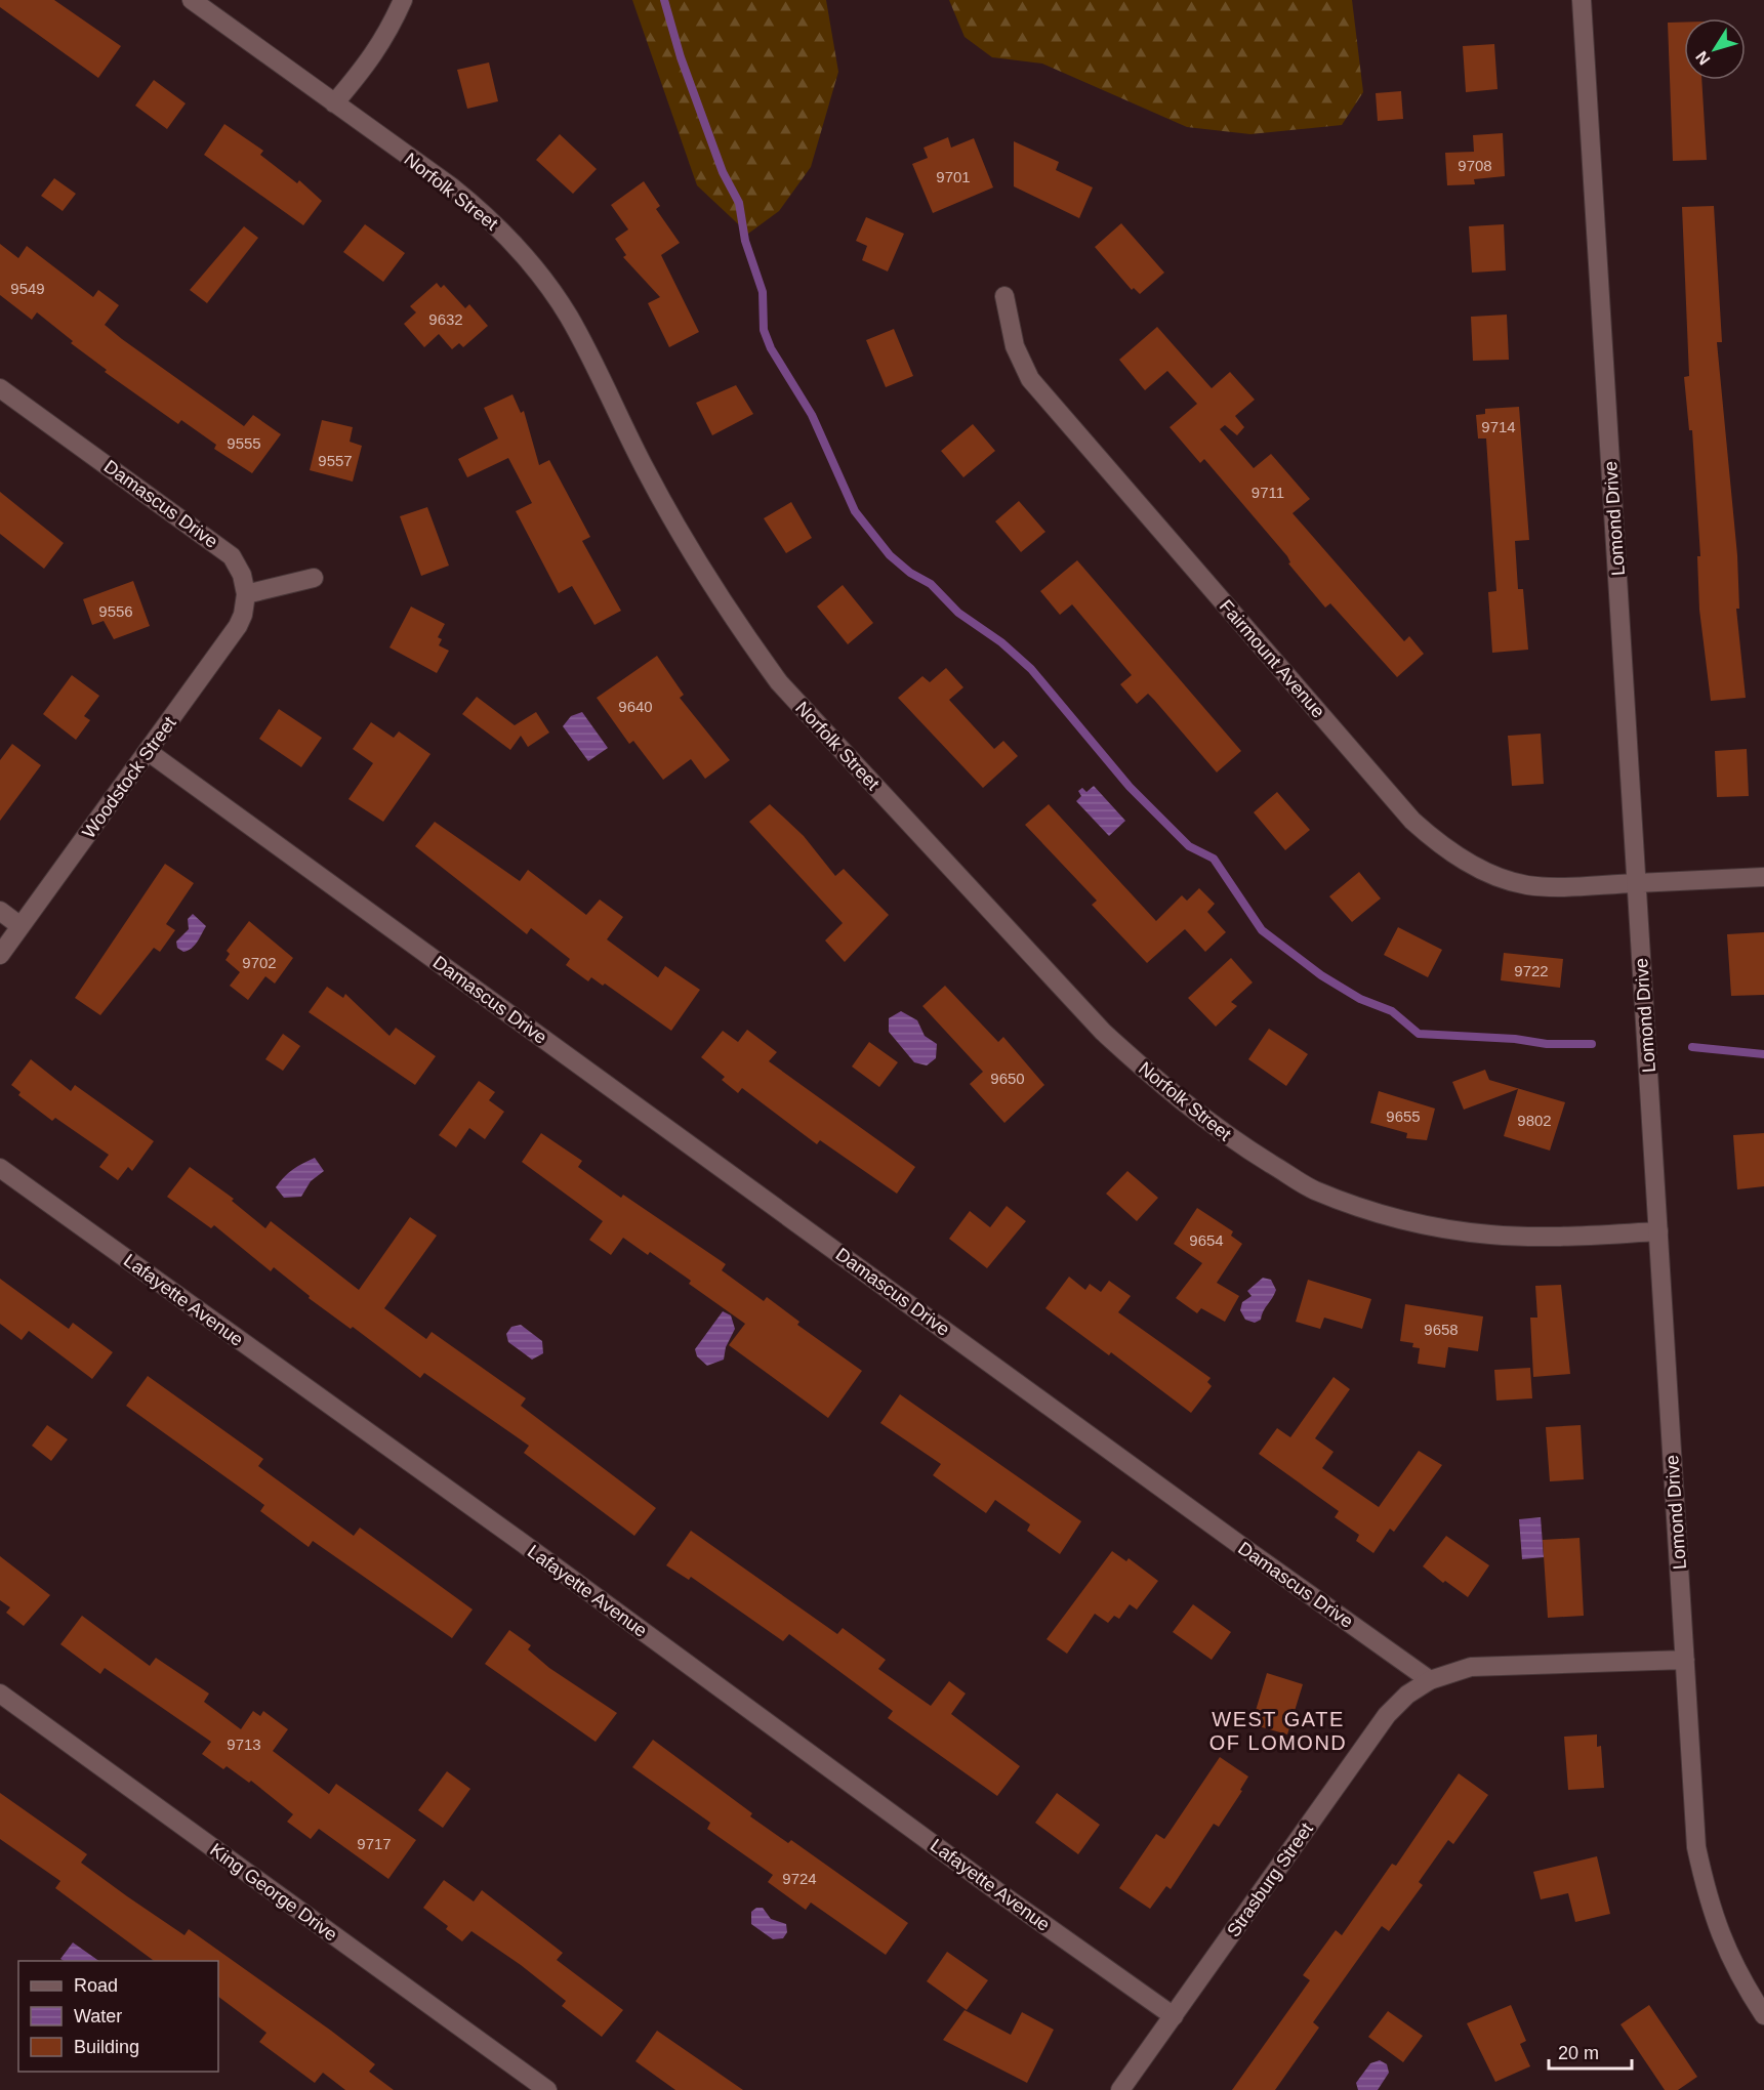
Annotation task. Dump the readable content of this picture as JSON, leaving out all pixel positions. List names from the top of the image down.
{
  "streets": {
    "street": [
      "Norfolk Street",
      "Damascus Drive",
      "Lomond Drive",
      "Fairmount Avenue",
      "Woodstock Street",
      "Lafayette Avenue",
      "Strasburg Street",
      "King George Drive"
    ]
  },
  "crossings": [
    ["Norfolk Street", "Lomond Drive"],
    ["Damascus Drive", "Woodstock Street"],
    ["Damascus Drive", "Strasburg Street"],
    ["Lomond Drive", "Fairmount Avenue"],
    ["Lafayette Avenue", "Strasburg Street"]
  ],
  "districts": ["WEST GATE OF LOMOND"],
  "house_numbers": [
    "9708",
    "9701",
    "9549",
    "9632",
    "9714",
    "9555",
    "9557",
    "9711",
    "9556",
    "9640",
    "9702",
    "9722",
    "9650",
    "9655",
    "9802",
    "9654",
    "9658",
    "9713",
    "9717",
    "9724"
  ],
  "legend": ["Road", "Water", "Building"],
  "scale_bar": "20 m",
  "north": "bottom left"
}
